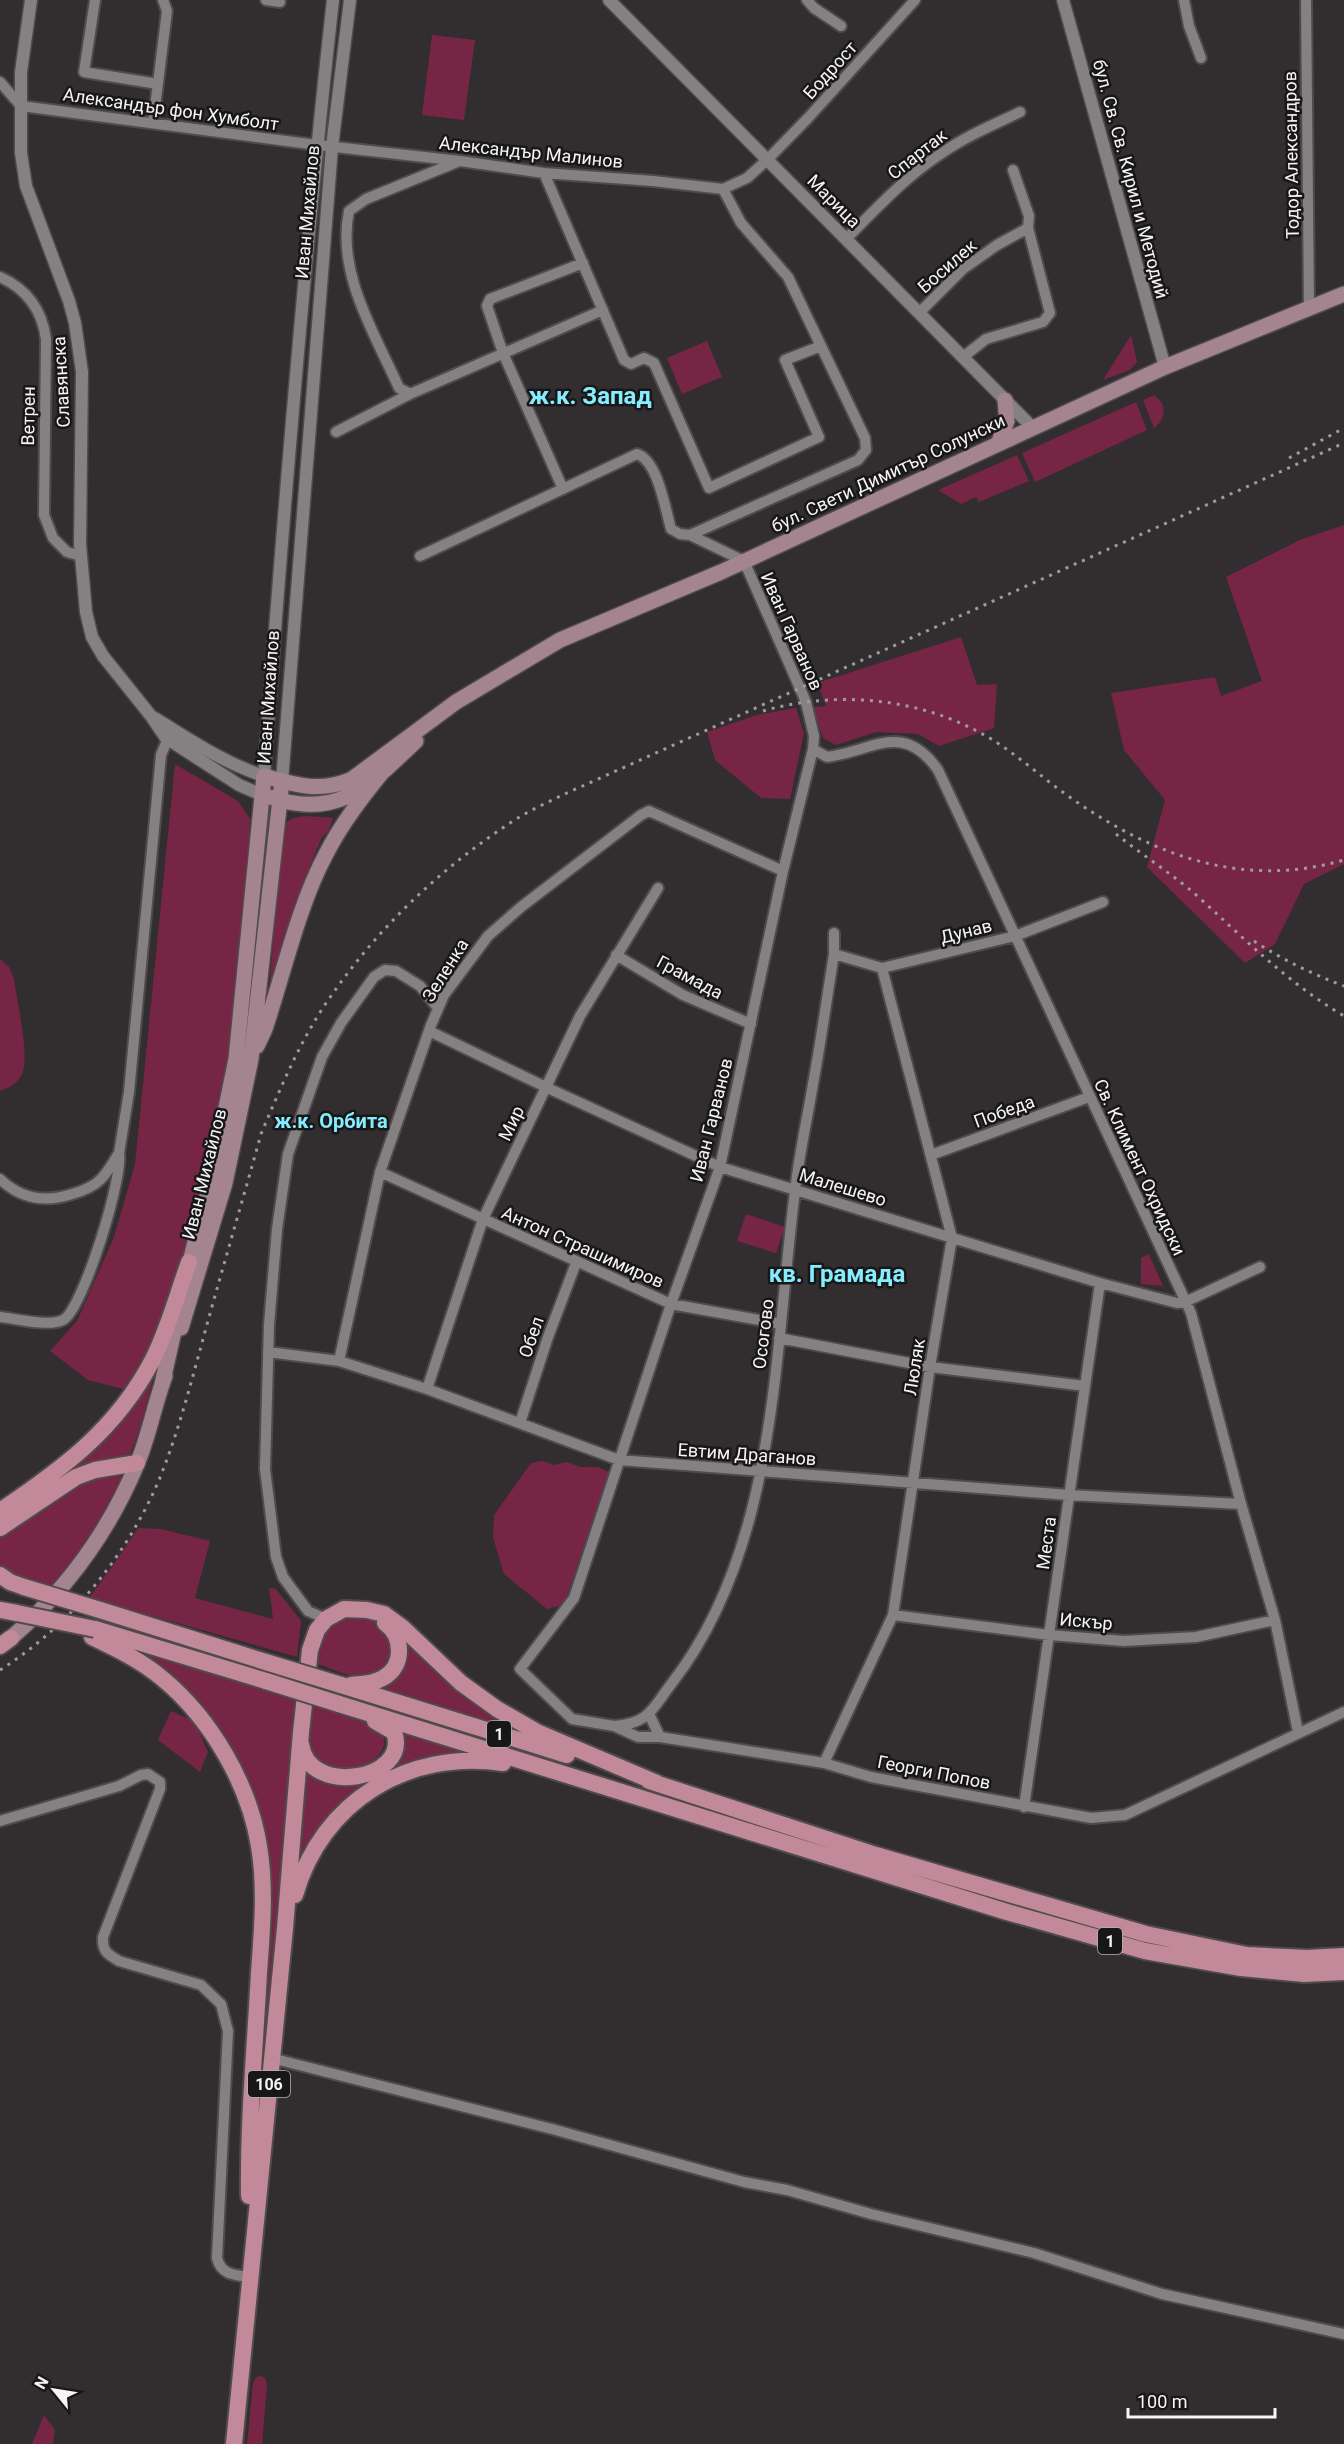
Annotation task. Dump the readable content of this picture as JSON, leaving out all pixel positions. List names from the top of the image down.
{
  "streets": {
    "main road": [
      "Иван Михайлов",
      "бул. Свети Димитър Солунски",
      "1",
      "106"
    ],
    "street": [
      "Бодрост",
      "Александър фон Хумболт",
      "Александър Малинов",
      "Спартак",
      "Тодор Александров",
      "бул. Св. Св. Кирил и Методий",
      "Марица",
      "Босилек",
      "Славянска",
      "Ветрен",
      "Иван Гарванов",
      "Дунав",
      "Зеленка",
      "Грамада",
      "Победа",
      "Мир",
      "Св. Климент Охридски",
      "Малешево",
      "Антон Страшимиров",
      "Осогово",
      "Обел",
      "Люляк",
      "Евтим Драганов",
      "Места",
      "Искър",
      "Георги Попов"
    ]
  },
  "crossings": [
    ["Бодрост", "Марица"],
    ["Александър фон Хумболт", "Александър Малинов"],
    ["Александър фон Хумболт", "Иван Михайлов"],
    ["Александър фон Хумболт", "Славянска"],
    ["Александър Малинов", "Иван Михайлов"],
    ["Спартак", "Марица"],
    ["Тодор Александров", "бул. Свети Димитър Солунски"],
    ["бул. Св. Св. Кирил и Методий", "бул. Свети Димитър Солунски"],
    ["Марица", "Босилек"],
    ["Марица", "бул. Свети Димитър Солунски"],
    ["Иван Михайлов", "Славянска"],
    ["Иван Михайлов", "бул. Свети Димитър Солунски"],
    ["Славянска", "Ветрен"],
    ["Славянска", "бул. Свети Димитър Солунски"],
    ["бул. Свети Димитър Солунски", "Иван Гарванов"],
    ["Иван Гарванов", "Зеленка"],
    ["Иван Гарванов", "Грамада"],
    ["Иван Гарванов", "Св. Климент Охридски"],
    ["Иван Гарванов", "Малешево"],
    ["Иван Гарванов", "Антон Страшимиров"],
    ["Иван Гарванов", "Евтим Драганов"],
    ["Иван Гарванов", "Георги Попов"],
    ["Дунав", "Св. Климент Охридски"],
    ["Дунав", "Осогово"],
    ["Дунав", "Люляк"],
    ["Зеленка", "Малешево"],
    ["Зеленка", "Антон Страшимиров"],
    ["Зеленка", "Евтим Драганов"],
    ["Грамада", "Мир"],
    ["Победа", "Св. Климент Охридски"],
    ["Победа", "Люляк"],
    ["Мир", "Малешево"],
    ["Мир", "Антон Страшимиров"],
    ["Мир", "Евтим Драганов"],
    ["Св. Климент Охридски", "Малешево"],
    ["Св. Климент Охридски", "Евтим Драганов"],
    ["Св. Климент Охридски", "Искър"],
    ["Св. Климент Охридски", "Георги Попов"],
    ["Малешево", "Осогово"],
    ["Малешево", "Люляк"],
    ["Малешево", "Места"],
    ["Антон Страшимиров", "Осогово"],
    ["Антон Страшимиров", "Обел"],
    ["Осогово", "Евтим Драганов"],
    ["Обел", "Евтим Драганов"],
    ["Люляк", "Евтим Драганов"],
    ["Люляк", "Искър"],
    ["Люляк", "Георги Попов"],
    ["Евтим Драганов", "Места"],
    ["Места", "Искър"],
    ["Места", "Георги Попов"]
  ],
  "districts": ["ж.к. Запад", "ж.к. Орбита", "кв. Грамада"],
  "scale_bar": "100 m",
  "north": "top left"
}
